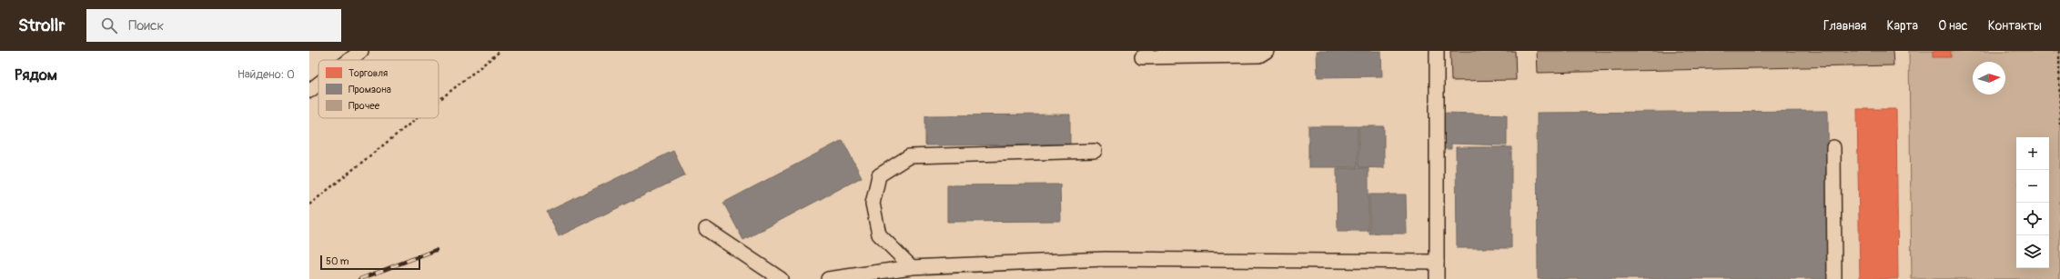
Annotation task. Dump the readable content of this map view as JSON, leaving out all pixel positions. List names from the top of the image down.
{
  "legend": ["Торговля", "Промзона", "Прочее"],
  "scale_bar": "50 m",
  "north": "right",
  "page": {
    "header": "Strollr",
    "search": "Поиск",
    "nav": [
      "Главная",
      "Карта",
      "О нас",
      "Контакты"
    ],
    "heading": ["Рядом", "Найдено: 0"],
    "map_buttons": ["+", "−"],
    "scale": "50 m"
  }
}
